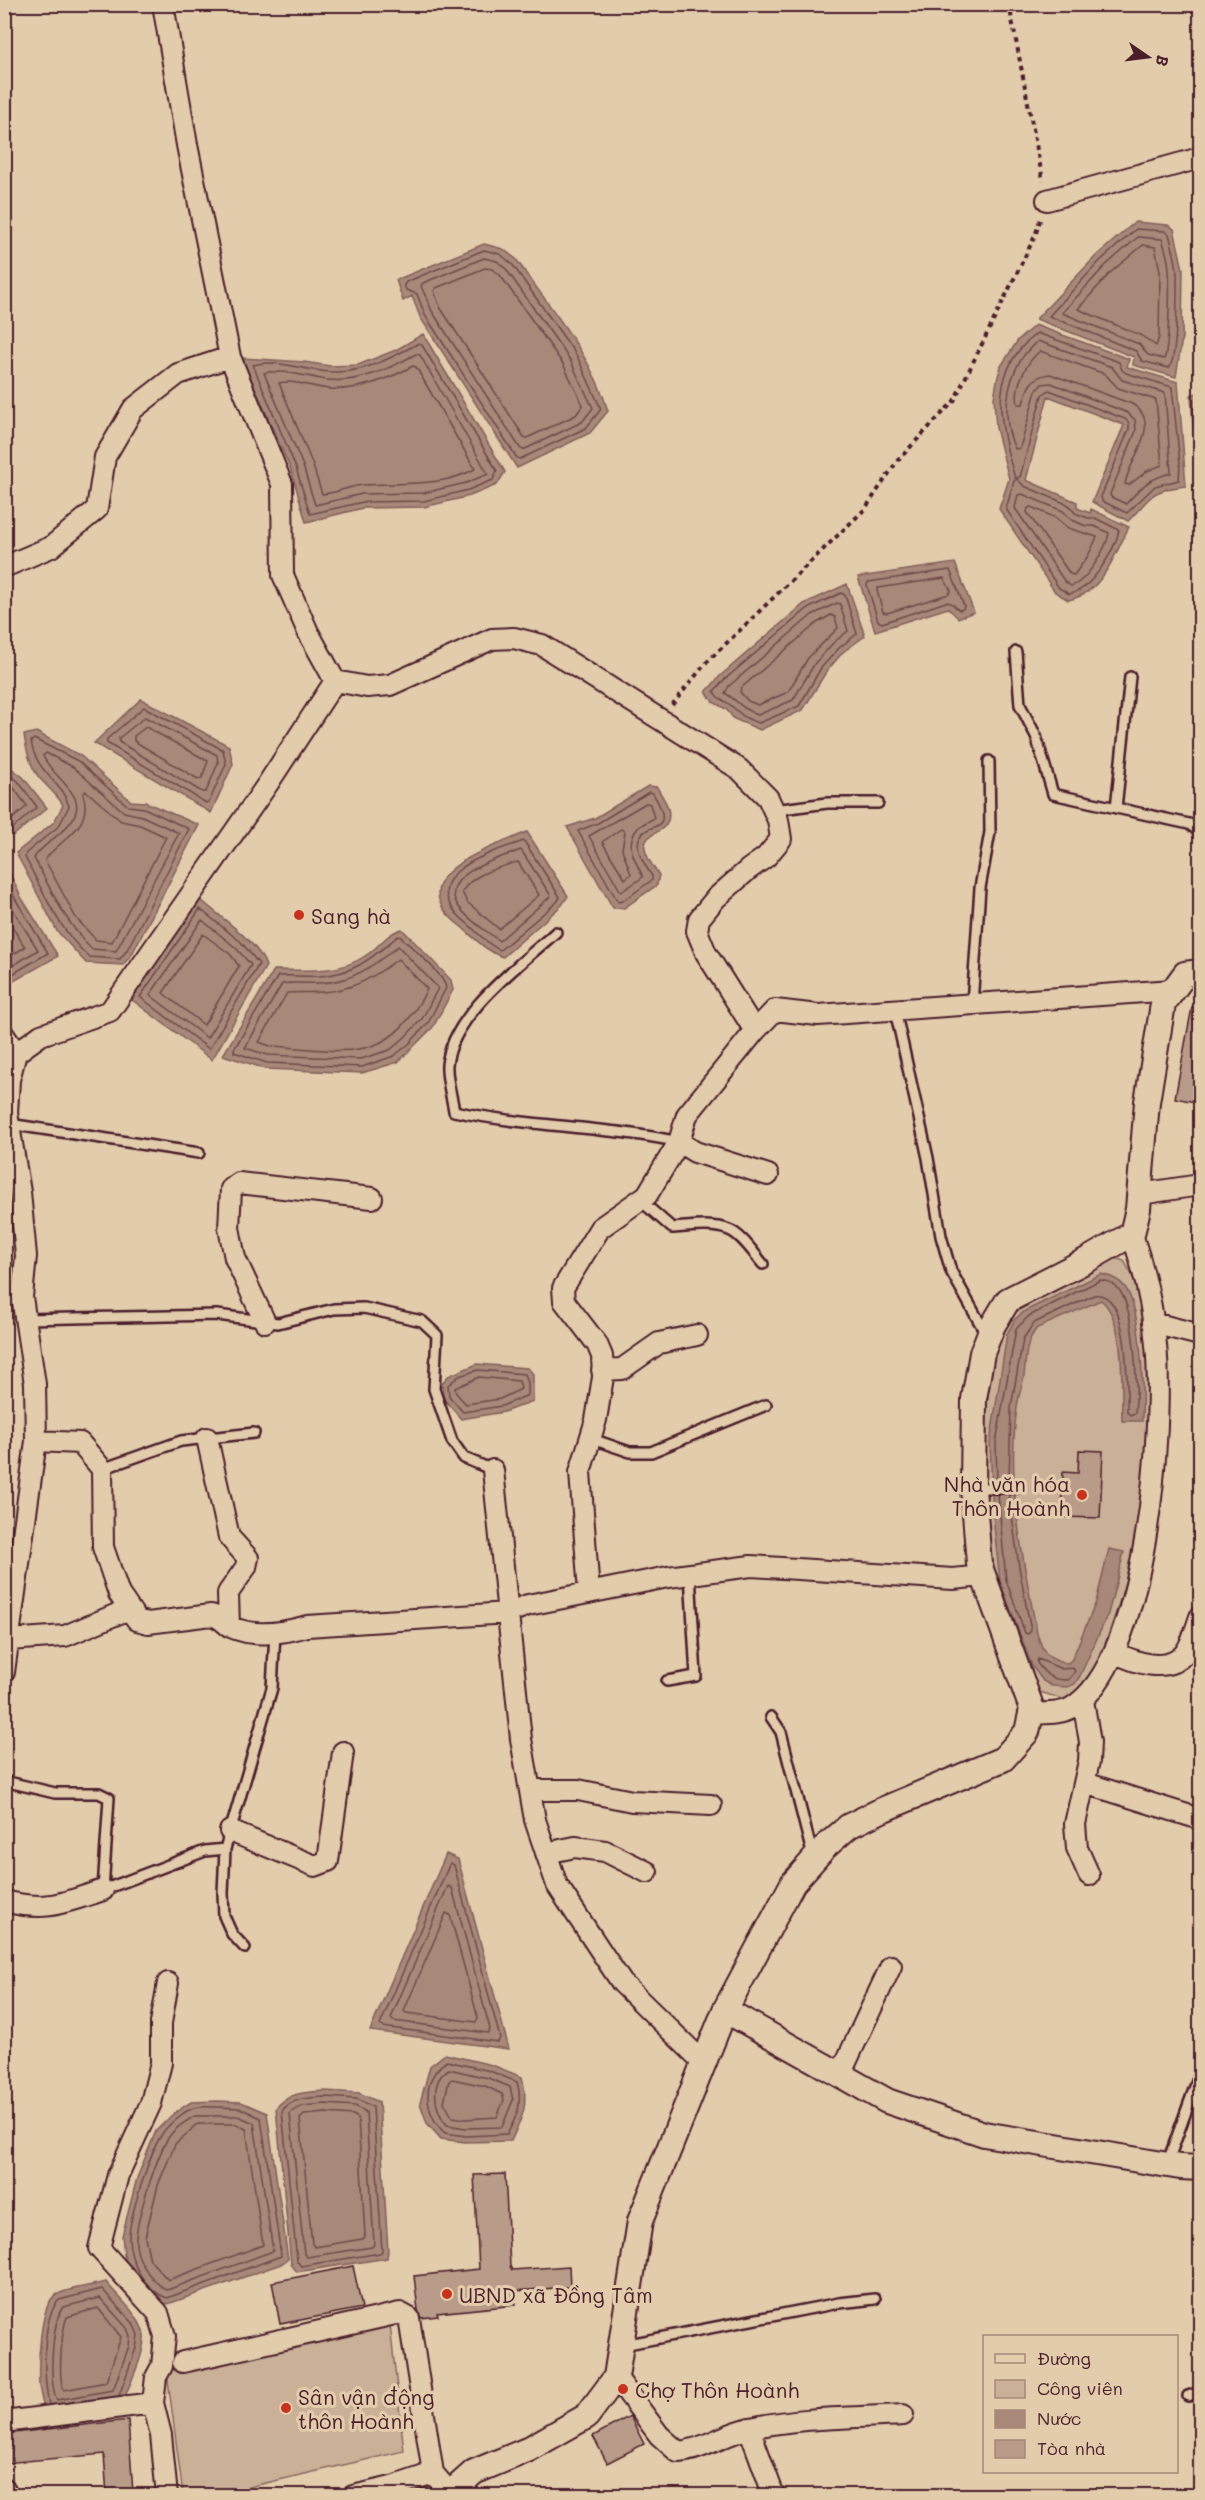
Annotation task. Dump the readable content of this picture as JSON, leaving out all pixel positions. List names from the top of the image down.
{
  "places": [
    "Sang hà",
    "Nhà văn hóa Thôn Hoành",
    "UBND xã Đồng Tâm",
    "Chợ Thôn Hoành",
    "Sân vận động thôn Hoành"
  ],
  "legend": [
    "Đường",
    "Công viên",
    "Nước",
    "Tòa nhà"
  ],
  "north": "right"
}
